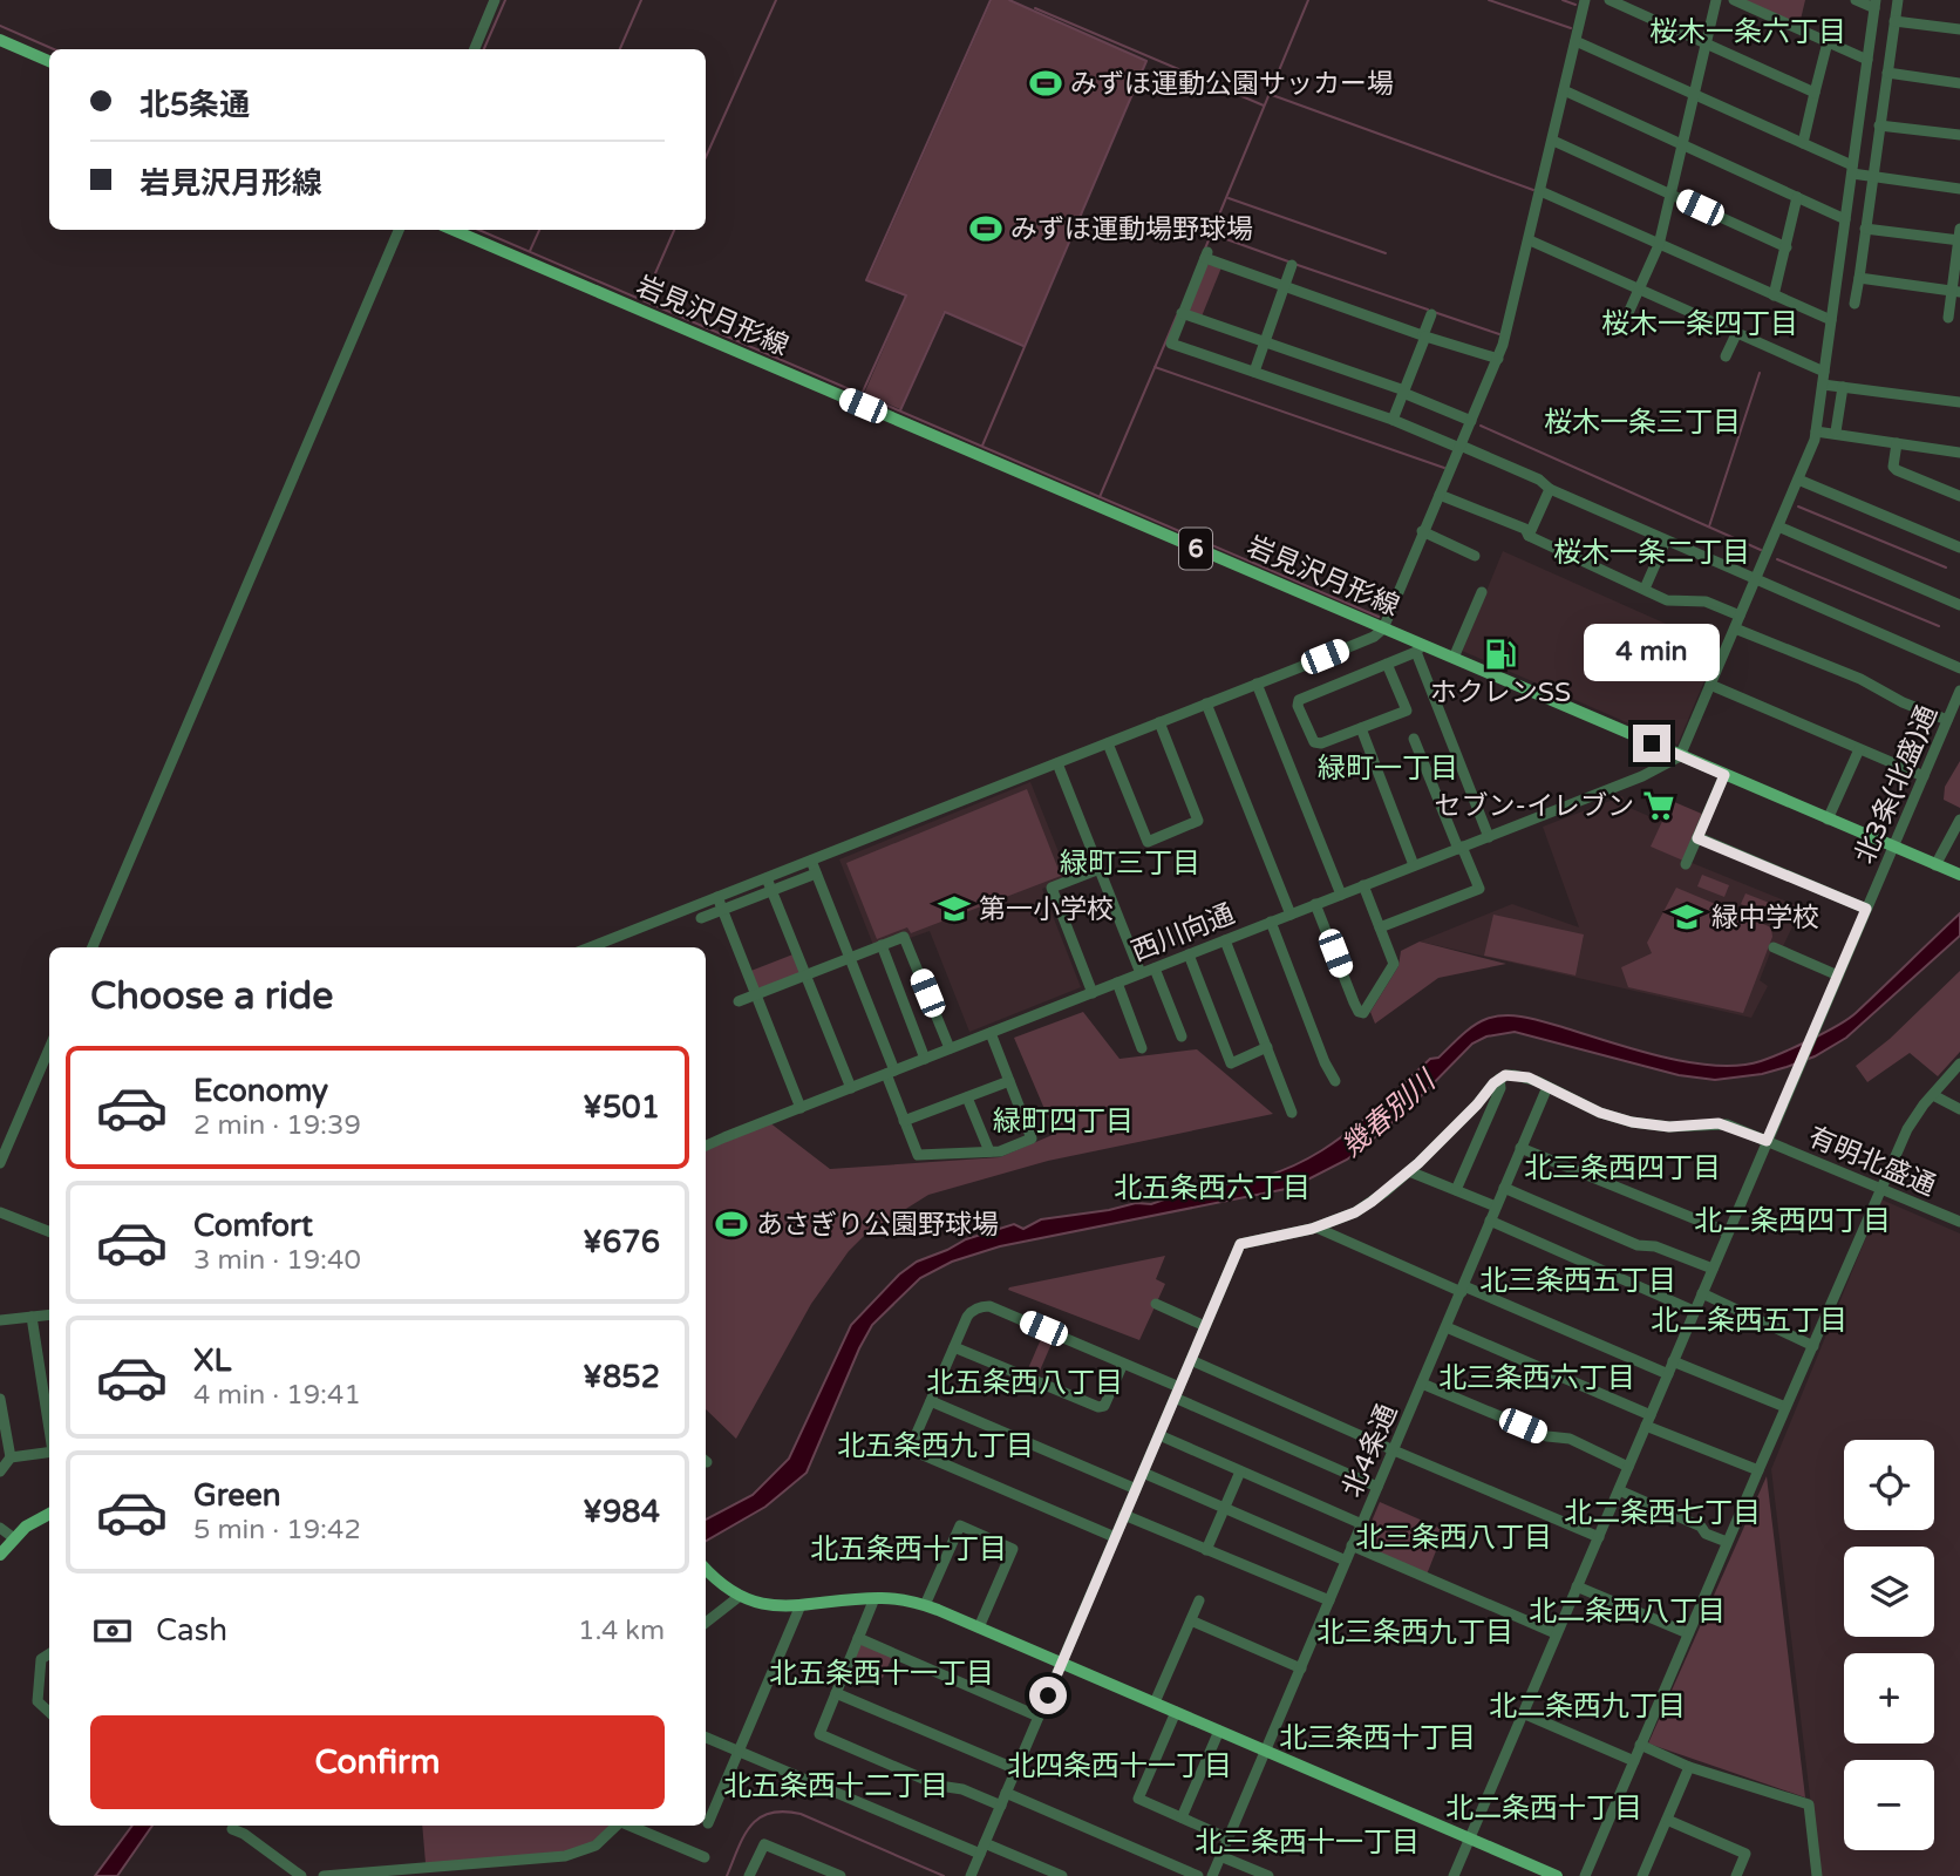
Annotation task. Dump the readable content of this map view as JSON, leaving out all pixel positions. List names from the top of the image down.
{
  "streets": {
    "main road": ["岩見沢月形線", "6"],
    "street": [
      "北3条(北盛)通",
      "西川向通",
      "有明北盛通",
      "北4条通"
    ]
  },
  "crossings": [
    ["岩見沢月形線", "北3条(北盛)通"],
    ["岩見沢月形線", "西川向通"],
    ["北3条(北盛)通", "有明北盛通"],
    ["有明北盛通", "北4条通"]
  ],
  "districts": [
    "桜木一条六丁目",
    "桜木一条四丁目",
    "桜木一条三丁目",
    "桜木一条二丁目",
    "緑町一丁目",
    "緑町三丁目",
    "緑町四丁目",
    "北三条西四丁目",
    "北五条西六丁目",
    "北二条西四丁目",
    "北三条西五丁目",
    "北二条西五丁目",
    "北三条西六丁目",
    "北五条西八丁目",
    "北五条西九丁目",
    "北二条西七丁目",
    "北三条西八丁目",
    "北五条西十丁目",
    "北二条西八丁目",
    "北三条西九丁目",
    "北五条西十一丁目",
    "北二条西九丁目",
    "北三条西十丁目",
    "北四条西十一丁目",
    "北五条西十二丁目",
    "北二条西十丁目",
    "北三条西十一丁目"
  ],
  "water": ["幾春別川"],
  "places": {
    "sports": ["みずほ運動公園サッカー場", "みずほ運動場野球場", "あさぎり公園野球場"],
    "fuel station": ["ホクレンSS"],
    "supermarket": ["セブン-イレブン"],
    "school or university": ["第一小学校", "緑中学校"]
  },
  "page": {
    "banner": ["北5条通", "岩見沢月形線"],
    "bubble": "4 min",
    "heading": "Choose a ride",
    "list": [
      {
        "name": "Economy",
        "note": "2 min · 19:39",
        "value": "¥501"
      },
      {
        "name": "Comfort",
        "note": "3 min · 19:40",
        "value": "¥676"
      },
      {
        "name": "XL",
        "note": "4 min · 19:41",
        "value": "¥852"
      },
      {
        "name": "Green",
        "note": "5 min · 19:42",
        "value": "¥984"
      }
    ],
    "map_buttons": ["+", "−"],
    "pay": ["Cash", "1.4 km"],
    "buttons": "Confirm"
  }
}
